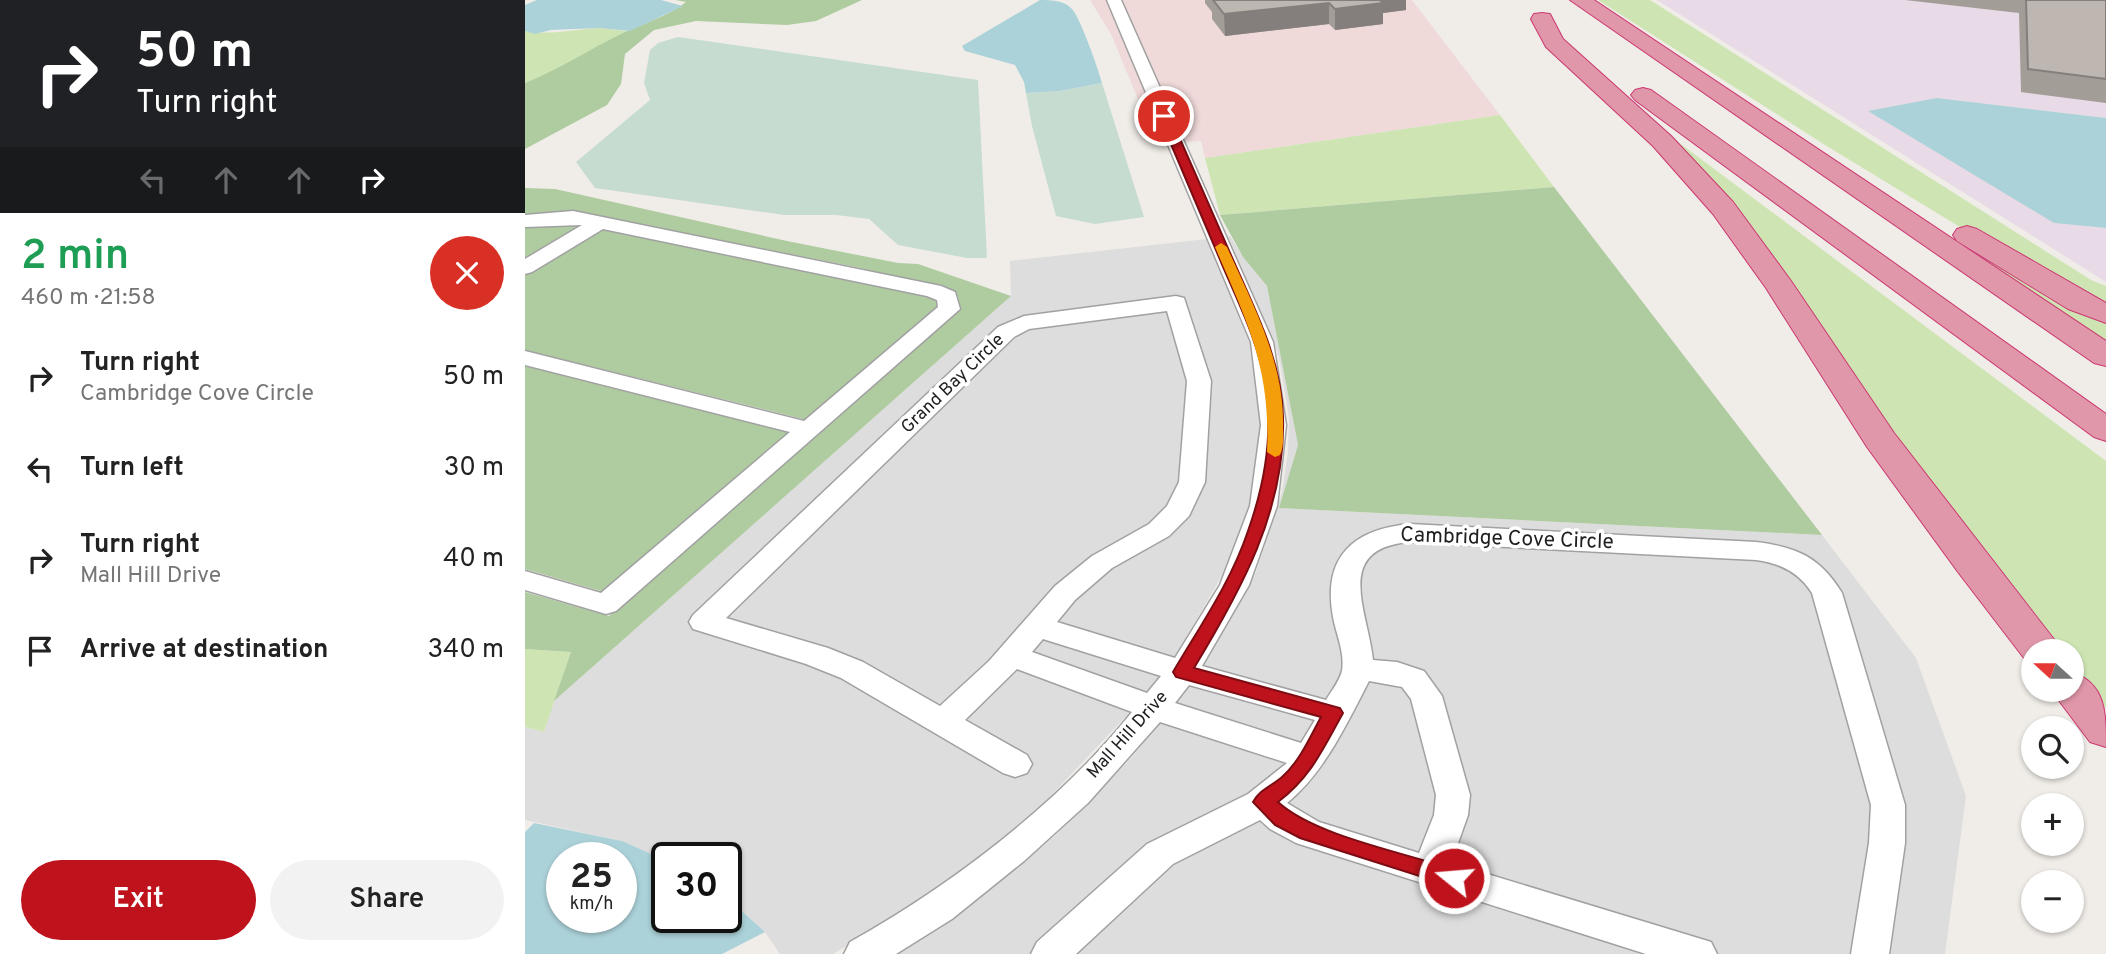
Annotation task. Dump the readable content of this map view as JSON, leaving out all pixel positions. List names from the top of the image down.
{
  "streets": {
    "street": ["Grand Bay Circle", "Cambridge Cove Circle", "Mall Hill Drive"]
  },
  "north": "left",
  "page": {
    "turn": ["50 m", "Turn right"],
    "heading": ["2 min", "460 m · 21:58"],
    "list": [
      {
        "name": "Turn right",
        "note": "Cambridge Cove Circle",
        "value": "50 m"
      },
      {
        "name": "Turn left",
        "value": "30 m"
      },
      {
        "name": "Turn right",
        "note": "Mall Hill Drive",
        "value": "40 m"
      },
      {
        "name": "Arrive at destination",
        "value": "340 m"
      }
    ],
    "map_buttons": ["+", "−"],
    "speed": "25 km/h",
    "limit": "30",
    "buttons": ["Exit", "Share"]
  }
}
